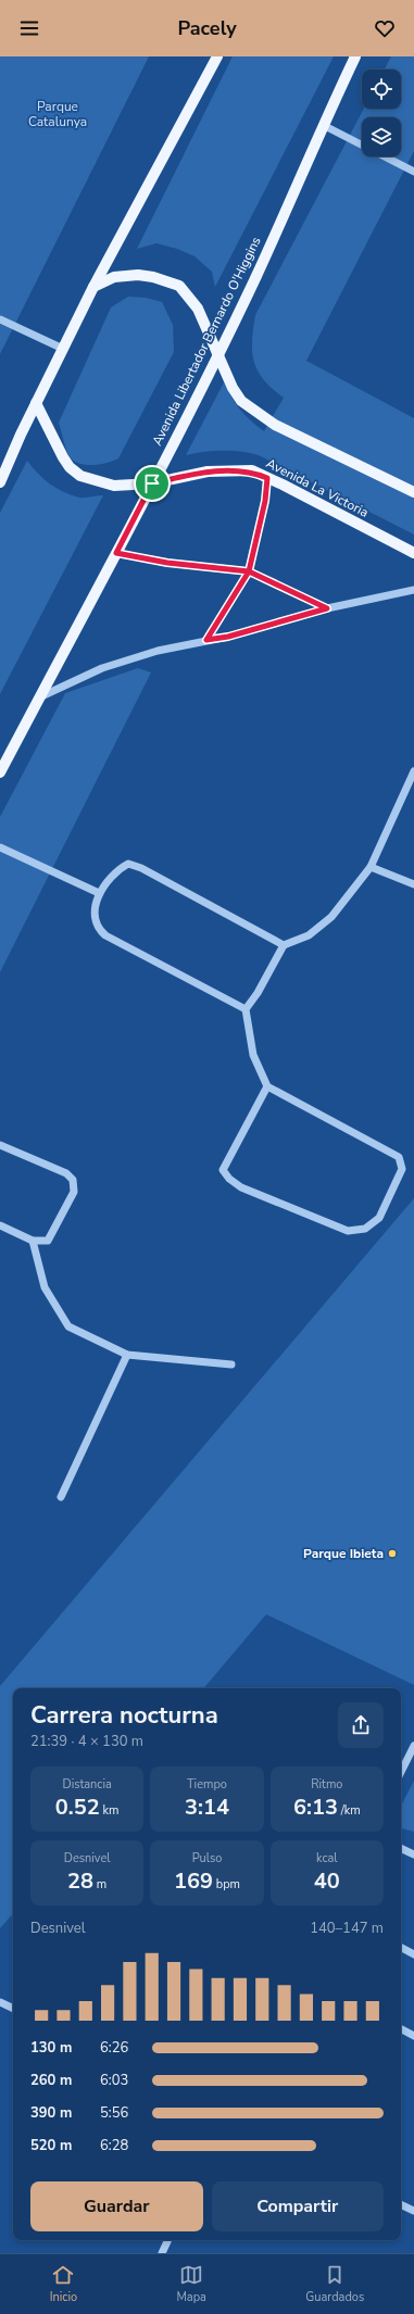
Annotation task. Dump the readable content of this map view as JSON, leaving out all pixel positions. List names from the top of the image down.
{
  "streets": {
    "main road": ["Avenida Libertador Bernardo O'Higgins", "Avenida La Victoria"]
  },
  "crossings": [
    ["Avenida Libertador Bernardo O'Higgins", "Avenida La Victoria"]
  ],
  "parks": ["Parque Catalunya"],
  "places": ["Parque Ibieta"],
  "page": {
    "header": "Pacely",
    "heading": ["Carrera nocturna", "21:39 · 4 × 130 m"],
    "stats": [
      ["Distancia", "0.52 km"],
      ["Tiempo", "3:14"],
      ["Ritmo", "6:13 /km"],
      ["Desnivel", "28 m"],
      ["Pulso", "169 bpm"],
      ["kcal", "40"]
    ],
    "chart": ["Desnivel", "140–147 m"],
    "list": [
      {
        "name": "130 m",
        "note": "6:26"
      },
      {
        "name": "260 m",
        "note": "6:03"
      },
      {
        "name": "390 m",
        "note": "5:56"
      },
      {
        "name": "520 m",
        "note": "6:28"
      }
    ],
    "buttons": ["Guardar", "Compartir"],
    "tabs": ["Inicio", "Mapa", "Guardados"]
  }
}
